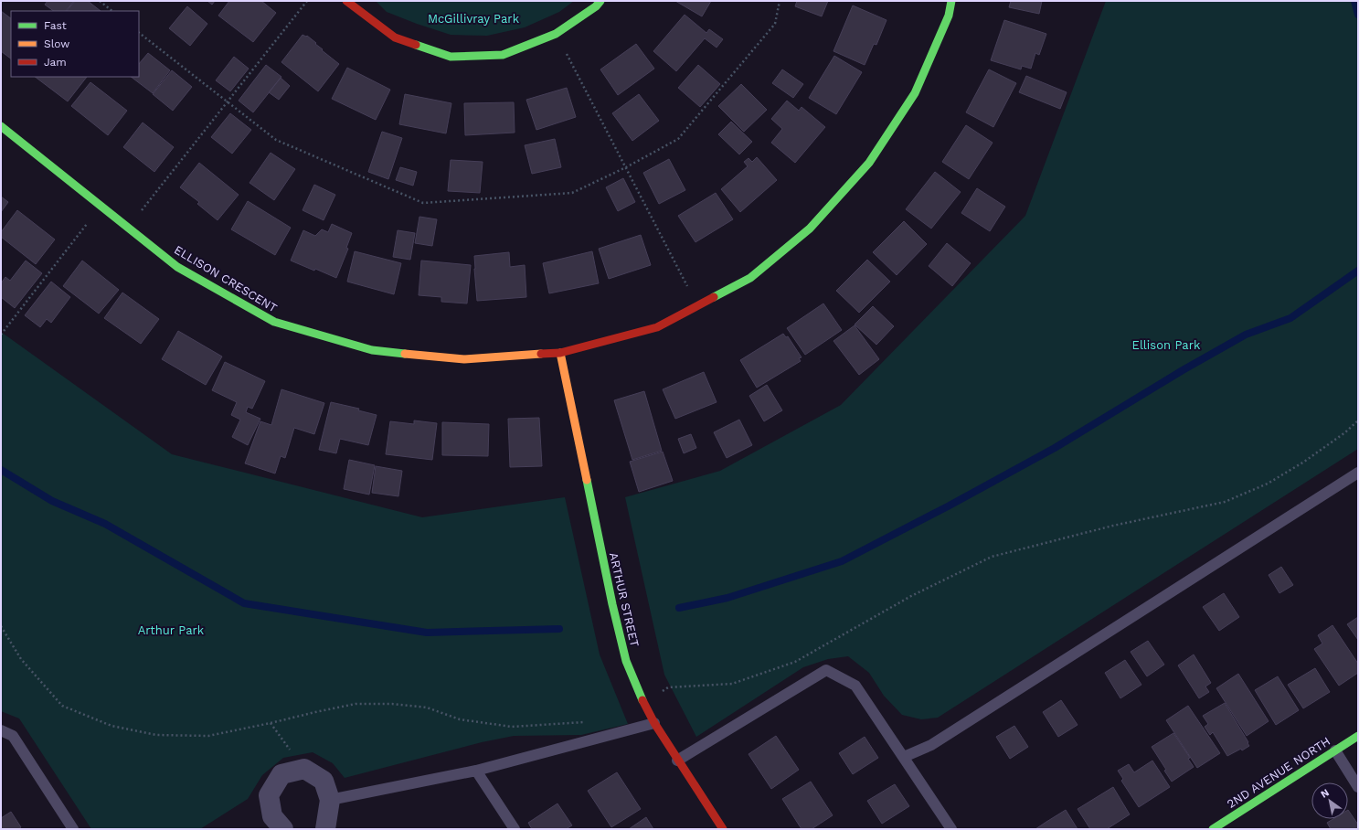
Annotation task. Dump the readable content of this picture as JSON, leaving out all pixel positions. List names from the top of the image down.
{
  "streets": {
    "street": ["ELLISON CRESCENT", "ARTHUR STREET", "2ND AVENUE NORTH"]
  },
  "crossings": [
    ["ELLISON CRESCENT", "ARTHUR STREET"]
  ],
  "parks": ["McGillivray Park", "Ellison Park", "Arthur Park"],
  "legend": ["Fast", "Slow", "Jam"],
  "north": "top left"
}
